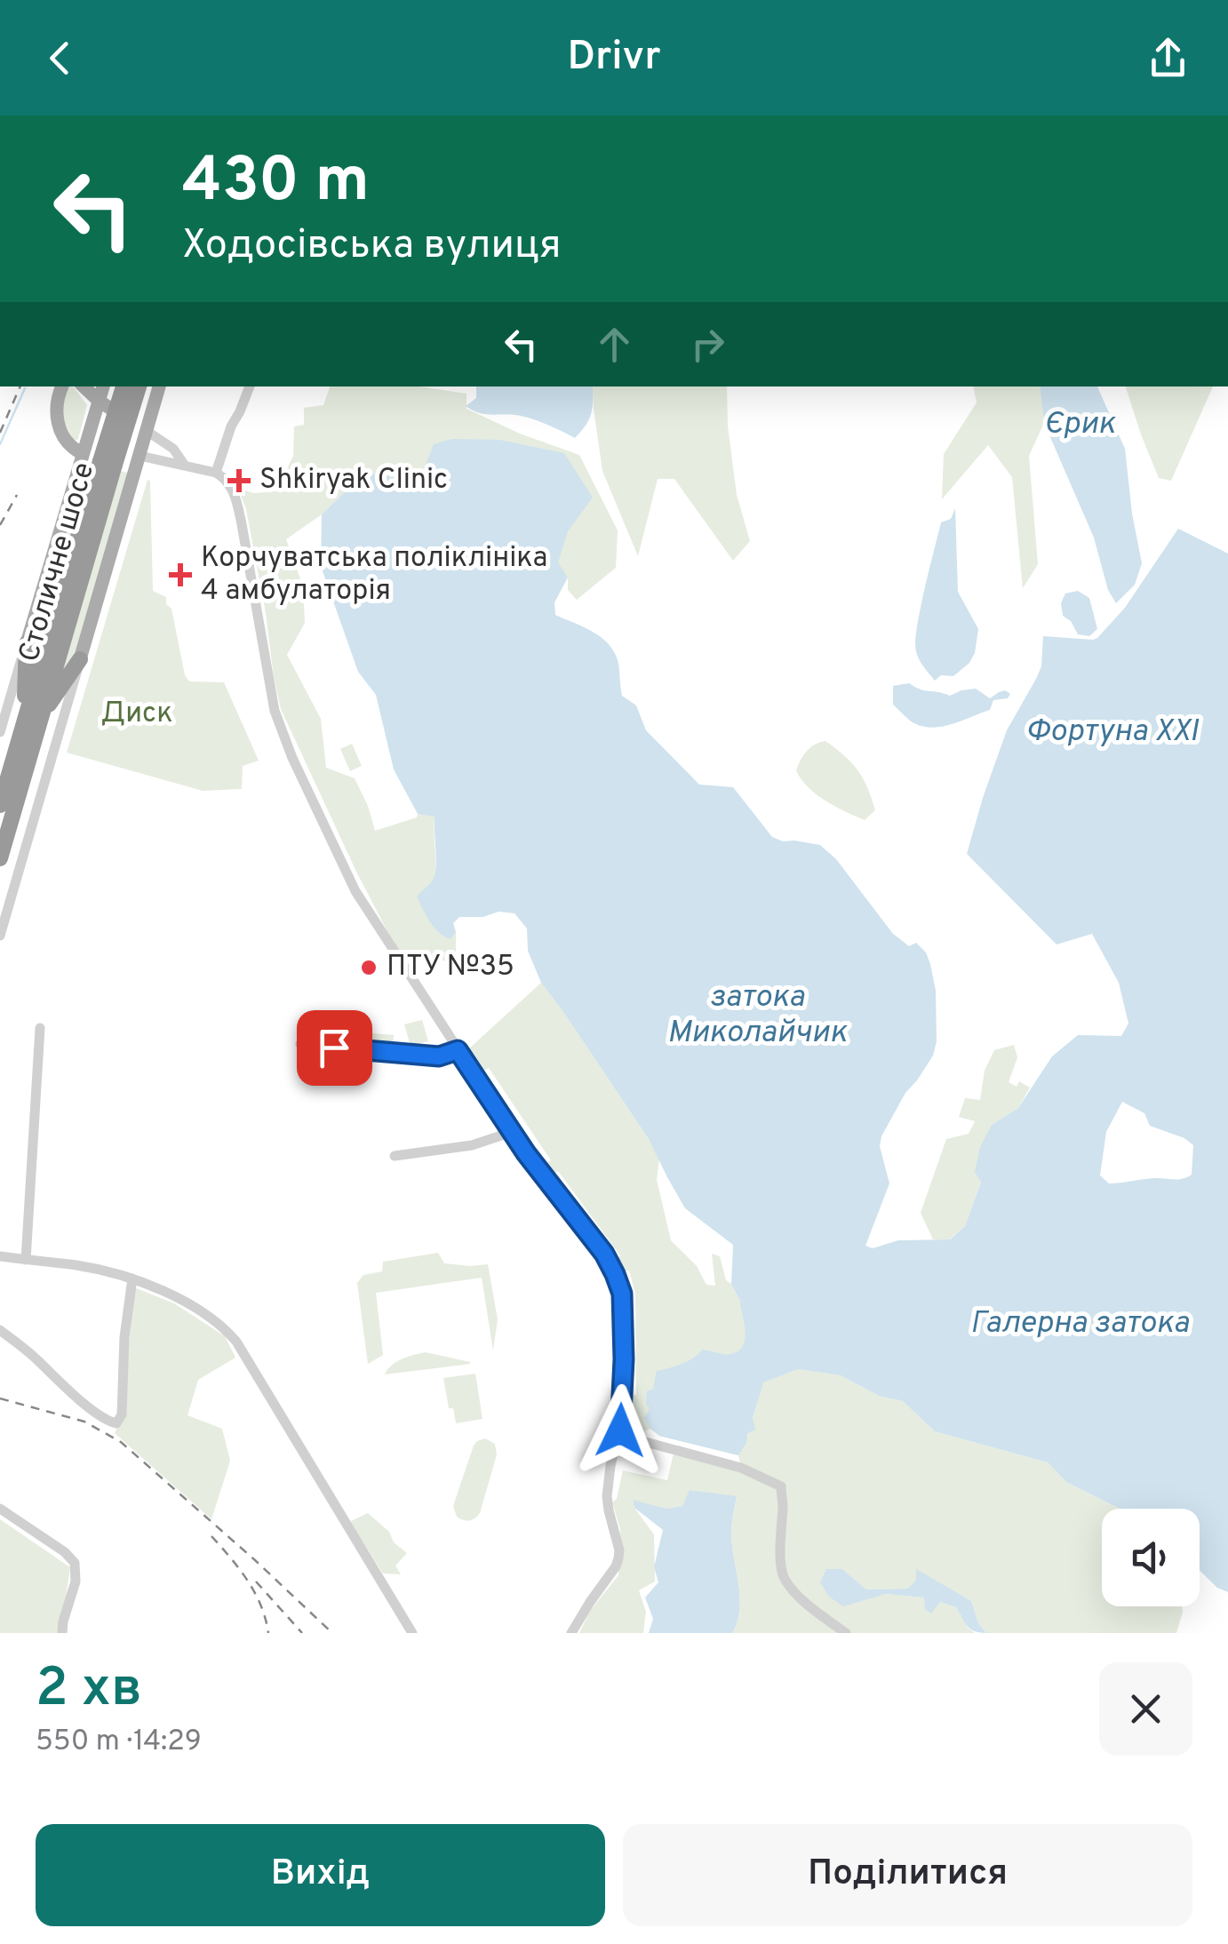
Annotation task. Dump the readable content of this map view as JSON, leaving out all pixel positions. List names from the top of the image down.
{
  "streets": {
    "highway": ["Столичне шосе"]
  },
  "water": [
    "Єрик",
    "Фортуна XXI",
    "затока Миколайчик",
    "Галерна затока"
  ],
  "parks": ["Диск"],
  "places": {
    "health": ["Shkiryak Clinic", "Корчуватська поліклініка 4 амбулаторія"],
    "other": ["ПТУ №35"]
  },
  "page": {
    "header": "Drivr",
    "turn": ["430 m", "Ходосівська вулиця"],
    "heading": ["2 хв", "550 m · 14:29"],
    "buttons": ["Вихід", "Поділитися"]
  }
}
